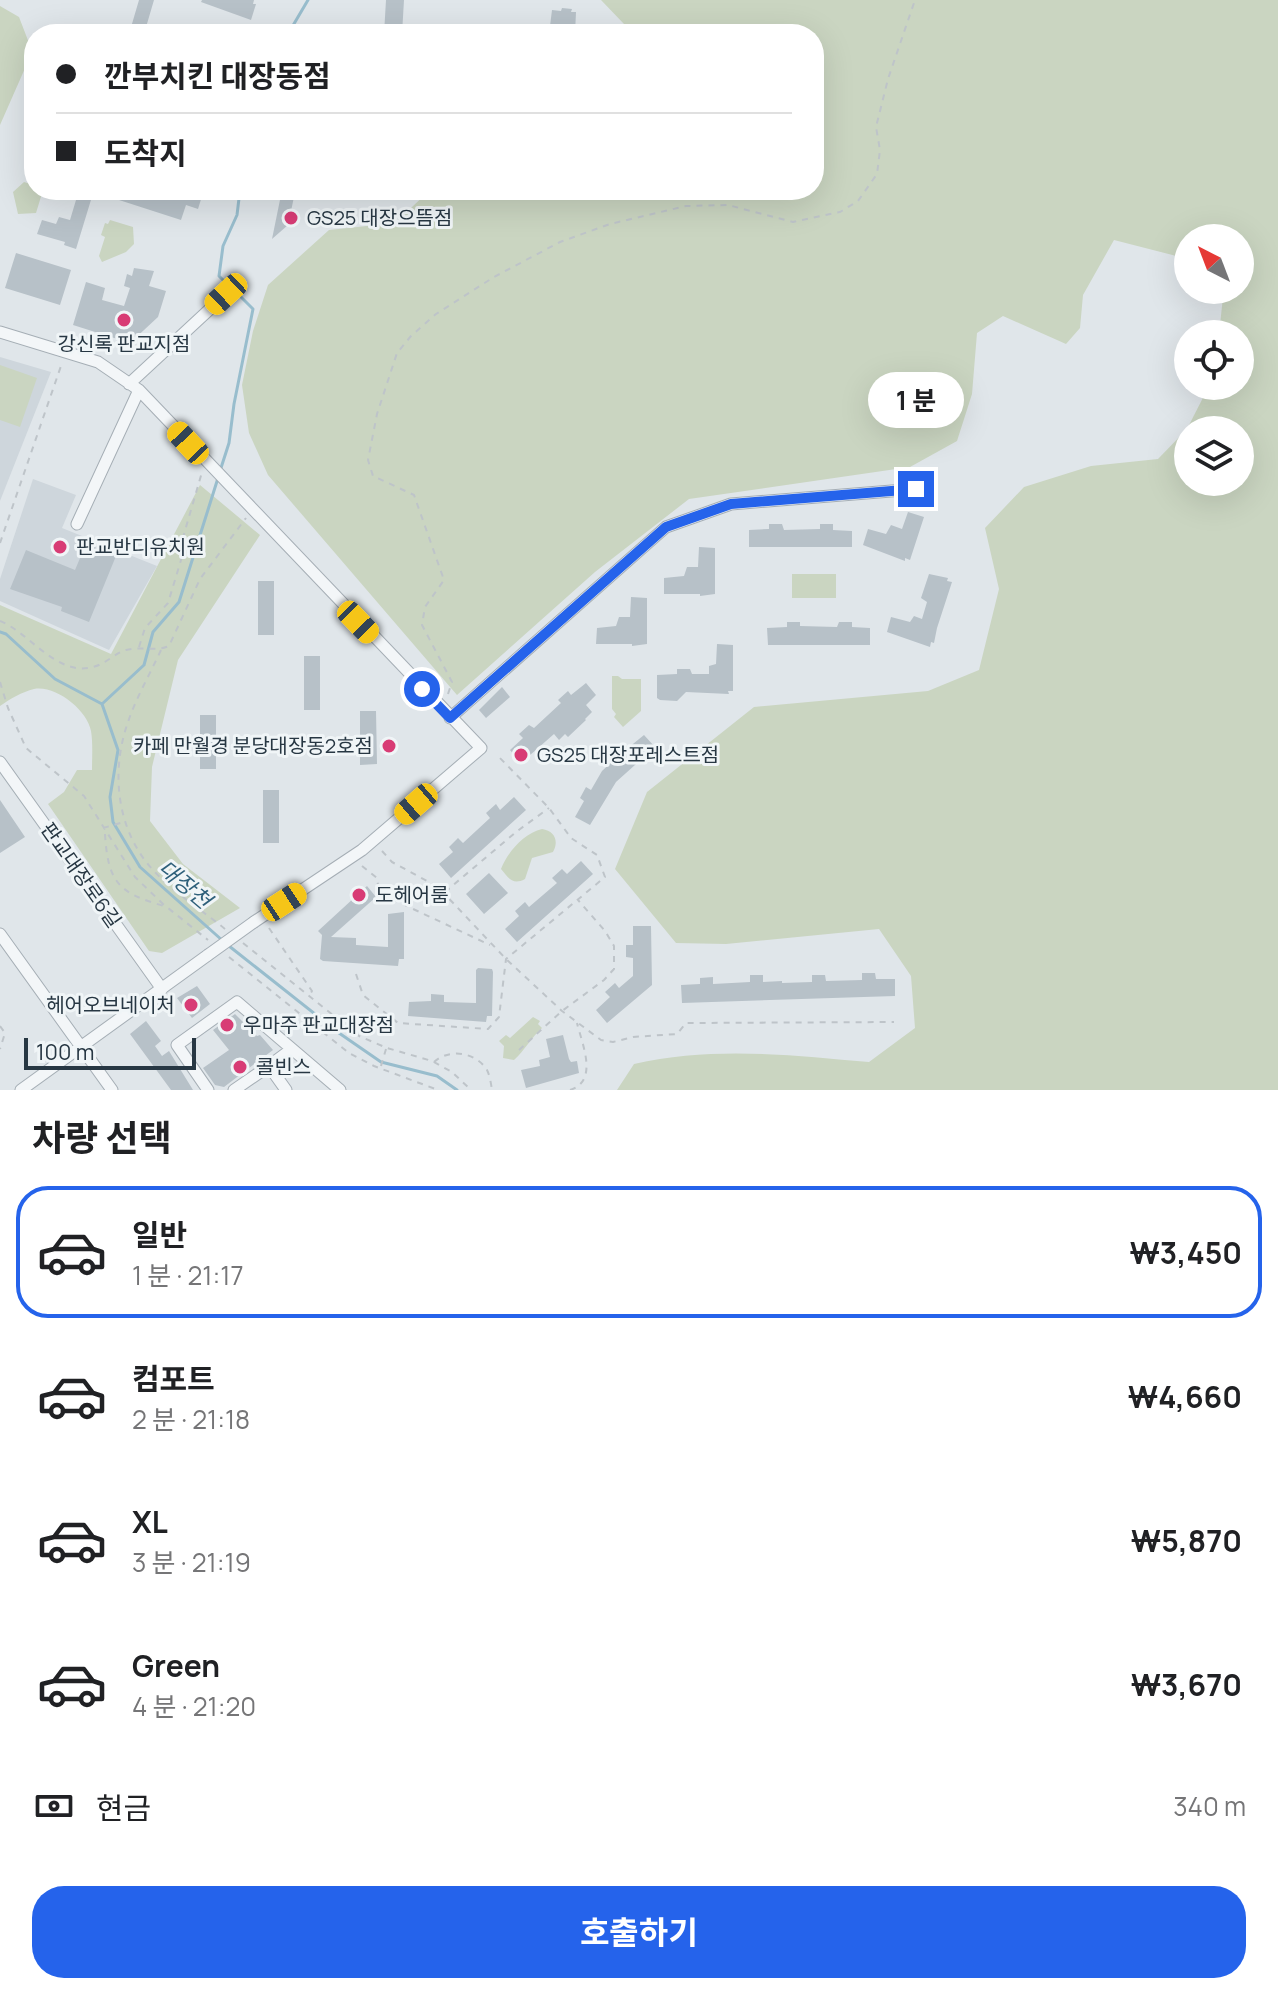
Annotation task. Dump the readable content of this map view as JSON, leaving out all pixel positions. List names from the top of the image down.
{
  "streets": {
    "street": ["판교대장로6길"]
  },
  "water": ["대장천"],
  "places": [
    "GS25 대장으뜸점",
    "강신록 판교지점",
    "판교반디유치원",
    "카페 만월경 분당대장동2호점",
    "GS25 대장포레스트점",
    "도헤어룸",
    "헤어오브네이처",
    "우마주 판교대장점",
    "콜빈스"
  ],
  "scale_bar": "100 m",
  "north": "top left",
  "page": {
    "banner": ["깐부치킨 대장동점", "도착지"],
    "bubble": "1 분",
    "scale": "100 m",
    "heading": "차량 선택",
    "list": [
      {
        "name": "일반",
        "note": "1 분 · 21:17",
        "value": "₩3,450"
      },
      {
        "name": "컴포트",
        "note": "2 분 · 21:18",
        "value": "₩4,660"
      },
      {
        "name": "XL",
        "note": "3 분 · 21:19",
        "value": "₩5,870"
      },
      {
        "name": "Green",
        "note": "4 분 · 21:20",
        "value": "₩3,670"
      }
    ],
    "pay": ["현금", "340 m"],
    "buttons": "호출하기"
  }
}
